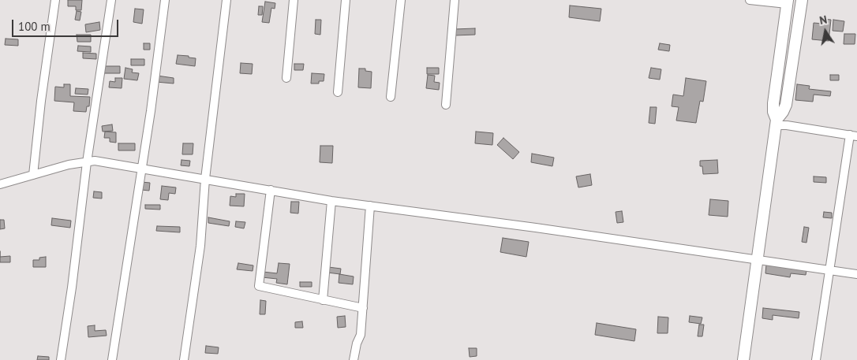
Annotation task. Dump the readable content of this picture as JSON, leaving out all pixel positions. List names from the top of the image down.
{
  "scale_bar": "100 m",
  "north": "top"
}
